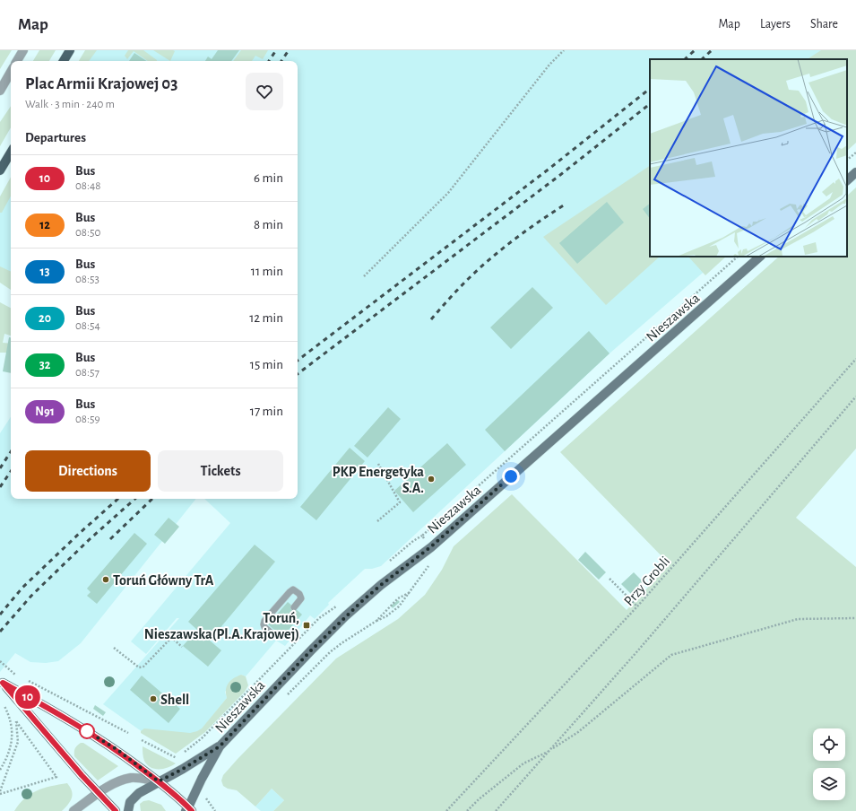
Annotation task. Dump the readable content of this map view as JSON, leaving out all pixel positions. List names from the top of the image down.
{
  "streets": {
    "main road": ["Nieszawska"],
    "path": ["Przy Grobli"]
  },
  "places": {
    "other": ["PKP Energetyka S.A.", "Toruń Główny TrA", "Shell"],
    "transit": ["Toruń, Nieszawska(Pl.A.Krajowej)"]
  },
  "lines": ["bus line 10"],
  "page": {
    "header": "Map",
    "nav": ["Map", "Layers", "Share"],
    "on_map": "10",
    "heading": [
      ["Plac Armii Krajowej 03", "Walk · 3 min · 240 m"],
      "Departures"
    ],
    "list": [
      {
        "mark": "10",
        "name": "Bus",
        "note": "08:48",
        "value": "6 min"
      },
      {
        "mark": "12",
        "name": "Bus",
        "note": "08:50",
        "value": "8 min"
      },
      {
        "mark": "13",
        "name": "Bus",
        "note": "08:53",
        "value": "11 min"
      },
      {
        "mark": "20",
        "name": "Bus",
        "note": "08:54",
        "value": "12 min"
      },
      {
        "mark": "32",
        "name": "Bus",
        "note": "08:57",
        "value": "15 min"
      },
      {
        "mark": "N91",
        "name": "Bus",
        "note": "08:59",
        "value": "17 min"
      }
    ],
    "buttons": ["Directions", "Tickets"]
  }
}
